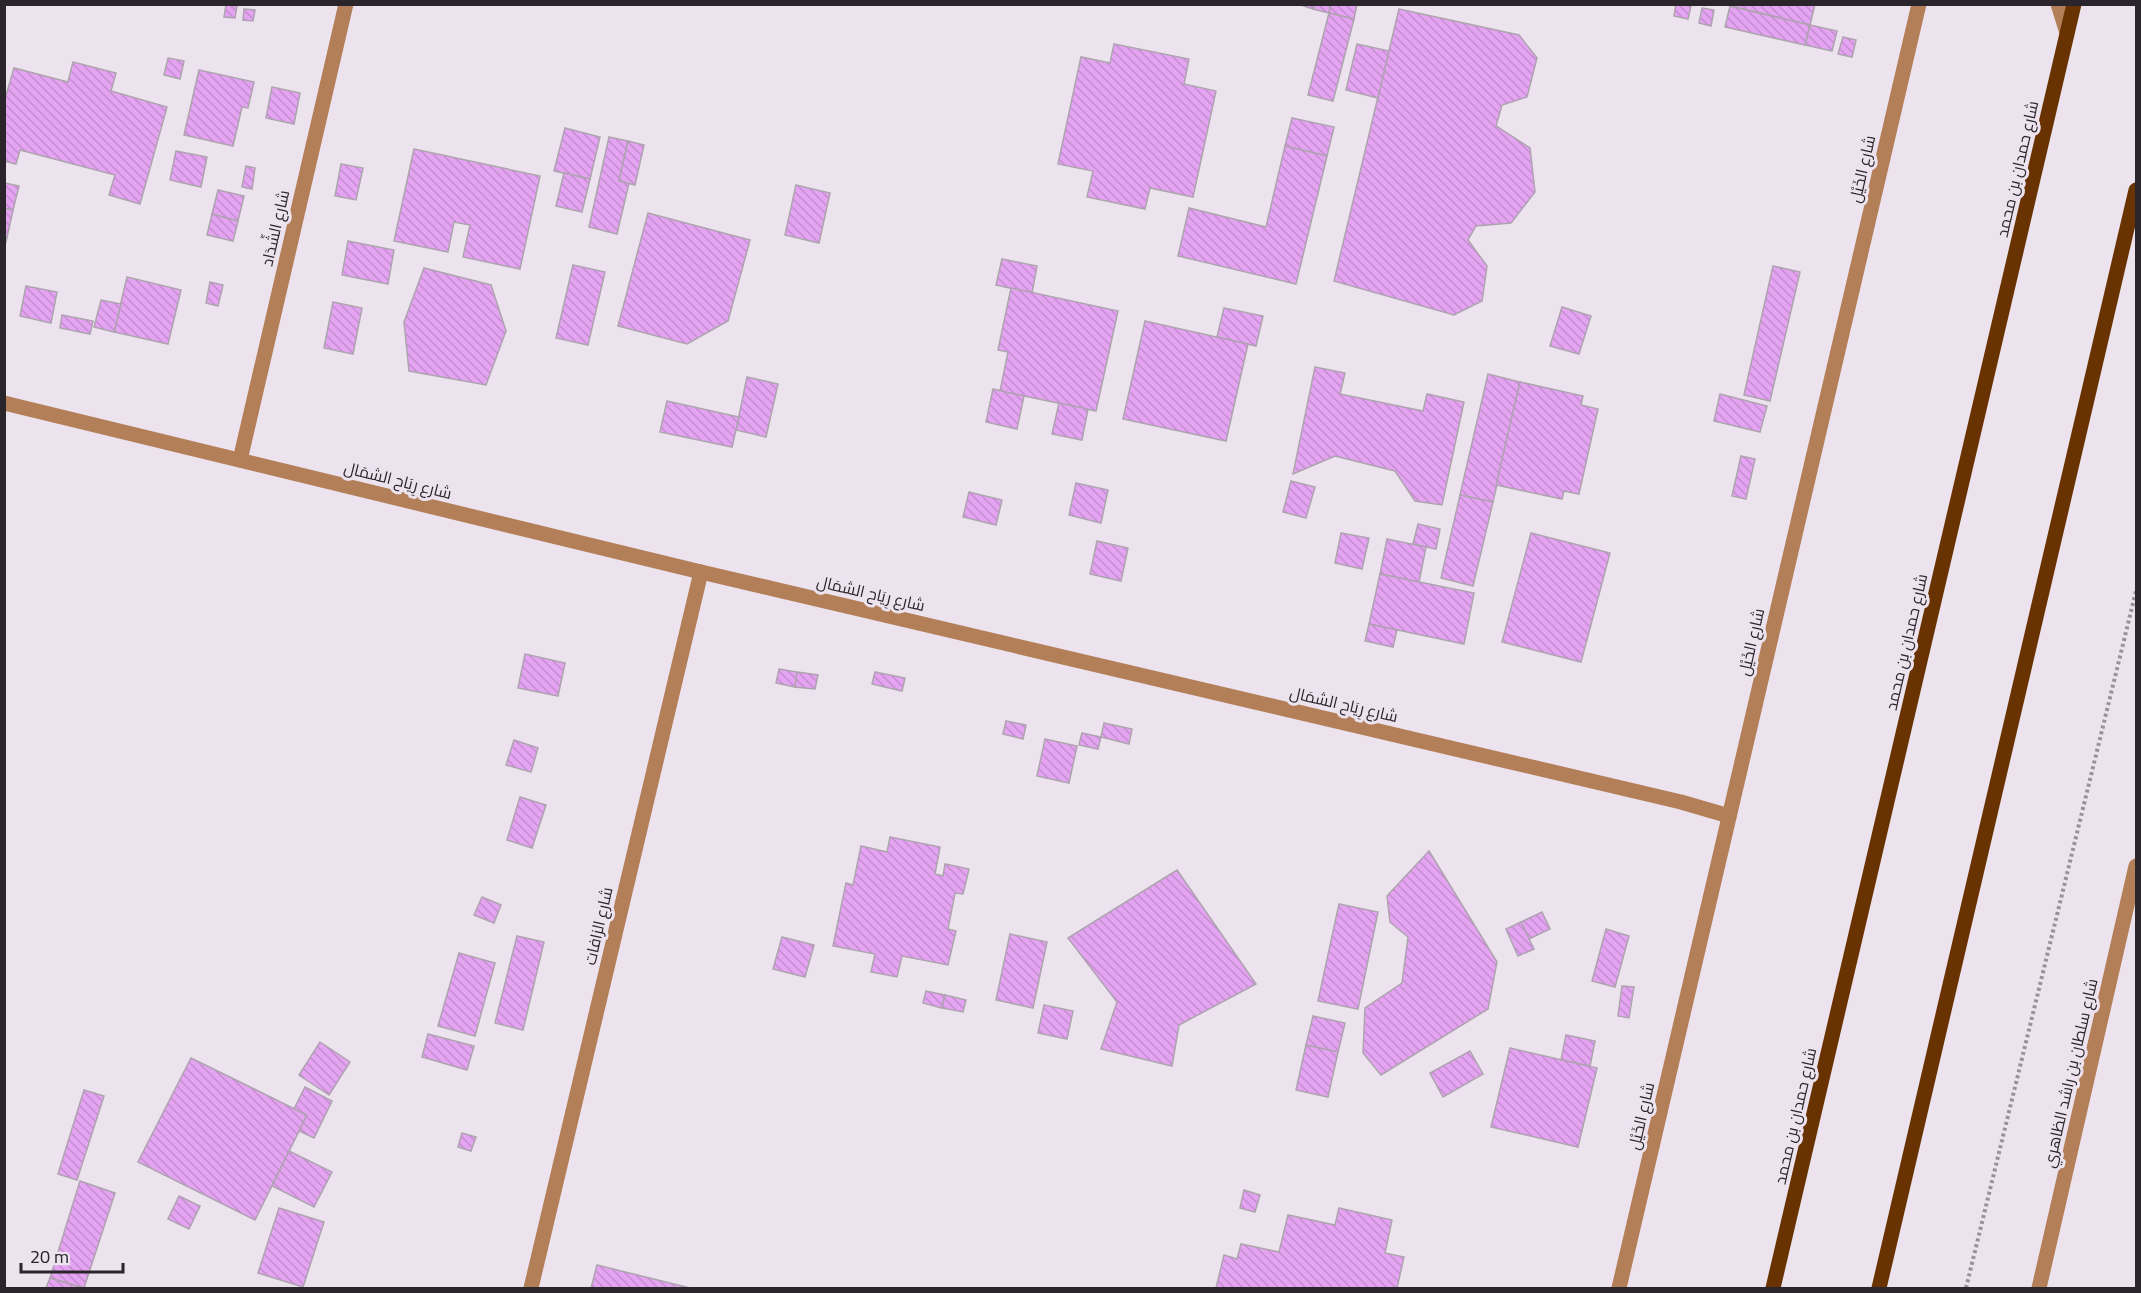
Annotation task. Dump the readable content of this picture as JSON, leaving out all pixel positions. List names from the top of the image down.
{
  "streets": {
    "main road": ["شارع حمدان بن محمد"],
    "street": [
      "شارع الخَيْل",
      "شارع الشِّدَاد",
      "شارع رِيَاح الشمَال",
      "شارع الزافات",
      "شارع سلطان بن راشد الظاهري"
    ]
  },
  "crossings": [
    ["شارع الخَيْل", "شارع رِيَاح الشمَال"],
    ["شارع الشِّدَاد", "شارع رِيَاح الشمَال"],
    ["شارع رِيَاح الشمَال", "شارع الزافات"]
  ],
  "scale_bar": "20 m"
}
